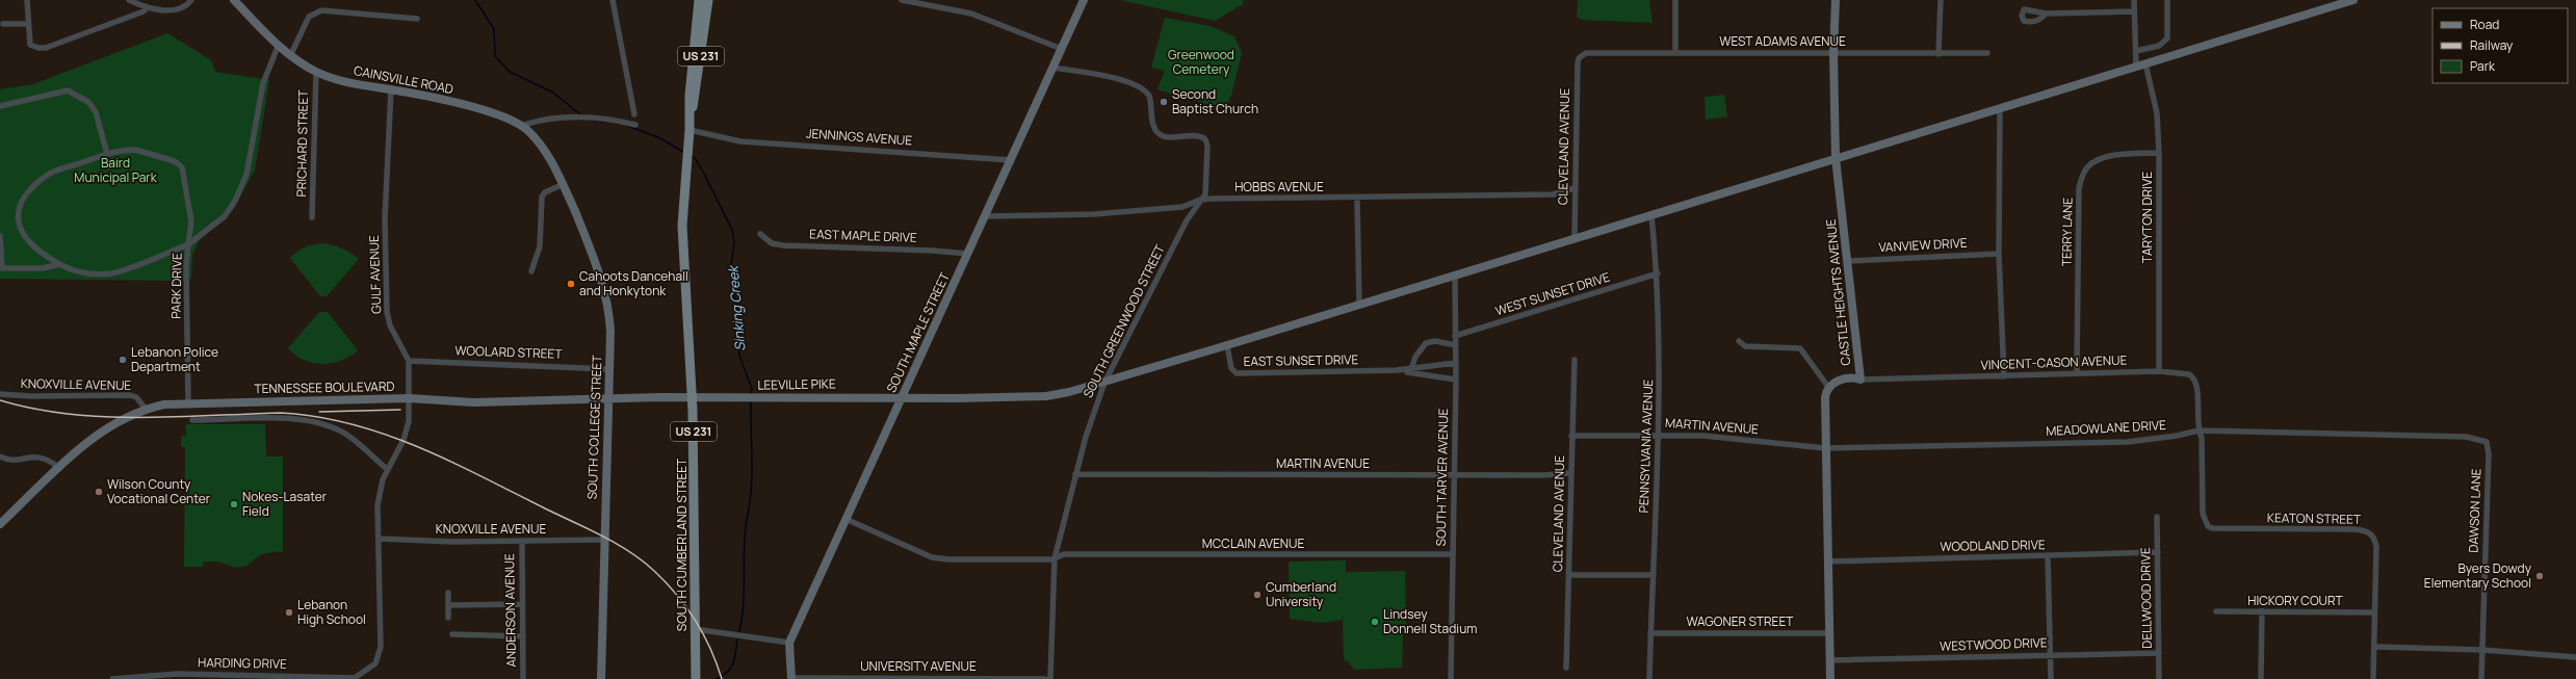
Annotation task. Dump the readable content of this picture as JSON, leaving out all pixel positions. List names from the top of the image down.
{
  "streets": {
    "main road": ["US 231", "SOUTH CUMBERLAND STREET"],
    "street": [
      "WEST ADAMS AVENUE",
      "CAINSVILLE ROAD",
      "JENNINGS AVENUE",
      "PRICHARD STREET",
      "CLEVELAND AVENUE",
      "HOBBS AVENUE",
      "TARYTON DRIVE",
      "TERRY LANE",
      "EAST MAPLE DRIVE",
      "VANVIEW DRIVE",
      "GULF AVENUE",
      "PARK DRIVE",
      "CASTLE HEIGHTS AVENUE",
      "WEST SUNSET DRIVE",
      "SOUTH GREENWOOD STREET",
      "SOUTH MAPLE STREET",
      "WOOLARD STREET",
      "EAST SUNSET DRIVE",
      "VINCENT-CASON AVENUE",
      "KNOXVILLE AVENUE",
      "LEEVILLE PIKE",
      "TENNESSEE BOULEVARD",
      "MARTIN AVENUE",
      "SOUTH COLLEGE STREET",
      "MEADOWLANE DRIVE",
      "PENNSYLVANIA AVENUE",
      "SOUTH TARVER AVENUE",
      "DAWSON LANE",
      "KEATON STREET",
      "MCCLAIN AVENUE",
      "WOODLAND DRIVE",
      "DELLWOOD DRIVE",
      "HICKORY COURT",
      "ANDERSON AVENUE",
      "WAGONER STREET",
      "WESTWOOD DRIVE",
      "HARDING DRIVE",
      "UNIVERSITY AVENUE"
    ]
  },
  "crossings": [
    ["WEST ADAMS AVENUE", "CLEVELAND AVENUE"],
    ["WEST ADAMS AVENUE", "CASTLE HEIGHTS AVENUE"],
    ["CAINSVILLE ROAD", "PRICHARD STREET"],
    ["CAINSVILLE ROAD", "GULF AVENUE"],
    ["CAINSVILLE ROAD", "PARK DRIVE"],
    ["CAINSVILLE ROAD", "SOUTH COLLEGE STREET"],
    ["JENNINGS AVENUE", "SOUTH MAPLE STREET"],
    ["JENNINGS AVENUE", "SOUTH CUMBERLAND STREET"],
    ["CLEVELAND AVENUE", "HOBBS AVENUE"],
    ["CLEVELAND AVENUE", "LEEVILLE PIKE"],
    ["CLEVELAND AVENUE", "MARTIN AVENUE"],
    ["HOBBS AVENUE", "SOUTH GREENWOOD STREET"],
    ["HOBBS AVENUE", "SOUTH MAPLE STREET"],
    ["TARYTON DRIVE", "TERRY LANE"],
    ["TARYTON DRIVE", "VINCENT-CASON AVENUE"],
    ["TARYTON DRIVE", "LEEVILLE PIKE"],
    ["TERRY LANE", "VINCENT-CASON AVENUE"],
    ["EAST MAPLE DRIVE", "SOUTH MAPLE STREET"],
    ["VANVIEW DRIVE", "CASTLE HEIGHTS AVENUE"],
    ["GULF AVENUE", "WOOLARD STREET"],
    ["GULF AVENUE", "KNOXVILLE AVENUE"],
    ["GULF AVENUE", "TENNESSEE BOULEVARD"],
    ["GULF AVENUE", "HARDING DRIVE"],
    ["PARK DRIVE", "TENNESSEE BOULEVARD"],
    ["CASTLE HEIGHTS AVENUE", "VINCENT-CASON AVENUE"],
    ["CASTLE HEIGHTS AVENUE", "LEEVILLE PIKE"],
    ["WEST SUNSET DRIVE", "PENNSYLVANIA AVENUE"],
    ["WEST SUNSET DRIVE", "SOUTH TARVER AVENUE"],
    ["SOUTH GREENWOOD STREET", "LEEVILLE PIKE"],
    ["SOUTH GREENWOOD STREET", "MARTIN AVENUE"],
    ["SOUTH GREENWOOD STREET", "MCCLAIN AVENUE"],
    ["SOUTH GREENWOOD STREET", "UNIVERSITY AVENUE"],
    ["SOUTH MAPLE STREET", "LEEVILLE PIKE"],
    ["SOUTH MAPLE STREET", "MCCLAIN AVENUE"],
    ["SOUTH MAPLE STREET", "UNIVERSITY AVENUE"],
    ["WOOLARD STREET", "SOUTH COLLEGE STREET"],
    ["EAST SUNSET DRIVE", "LEEVILLE PIKE"],
    ["EAST SUNSET DRIVE", "SOUTH TARVER AVENUE"],
    ["VINCENT-CASON AVENUE", "MEADOWLANE DRIVE"],
    ["VINCENT-CASON AVENUE", "KEATON STREET"],
    ["KNOXVILLE AVENUE", "TENNESSEE BOULEVARD"],
    ["KNOXVILLE AVENUE", "SOUTH COLLEGE STREET"],
    ["KNOXVILLE AVENUE", "ANDERSON AVENUE"],
    ["LEEVILLE PIKE", "TENNESSEE BOULEVARD"],
    ["LEEVILLE PIKE", "PENNSYLVANIA AVENUE"],
    ["LEEVILLE PIKE", "SOUTH TARVER AVENUE"],
    ["LEEVILLE PIKE", "SOUTH CUMBERLAND STREET"],
    ["TENNESSEE BOULEVARD", "SOUTH COLLEGE STREET"],
    ["TENNESSEE BOULEVARD", "SOUTH CUMBERLAND STREET"],
    ["MARTIN AVENUE", "MEADOWLANE DRIVE"],
    ["MARTIN AVENUE", "PENNSYLVANIA AVENUE"],
    ["MARTIN AVENUE", "SOUTH TARVER AVENUE"],
    ["MEADOWLANE DRIVE", "DAWSON LANE"],
    ["MEADOWLANE DRIVE", "KEATON STREET"],
    ["PENNSYLVANIA AVENUE", "WAGONER STREET"],
    ["SOUTH TARVER AVENUE", "MCCLAIN AVENUE"],
    ["KEATON STREET", "HICKORY COURT"],
    ["WOODLAND DRIVE", "DELLWOOD DRIVE"],
    ["DELLWOOD DRIVE", "WESTWOOD DRIVE"]
  ],
  "water": ["Sinking Creek"],
  "parks": ["Greenwood Cemetery", "Baird Municipal Park"],
  "places": [
    "Second Baptist Church",
    "Cahoots Dancehall and Honkytonk",
    "Lebanon Police Department",
    "Wilson County Vocational Center",
    "Nokes-Lasater Field",
    "Byers Dowdy Elementary School",
    "Cumberland University",
    "Lebanon High School",
    "Lindsey Donnell Stadium"
  ],
  "legend": ["Road", "Railway", "Park"]
}
